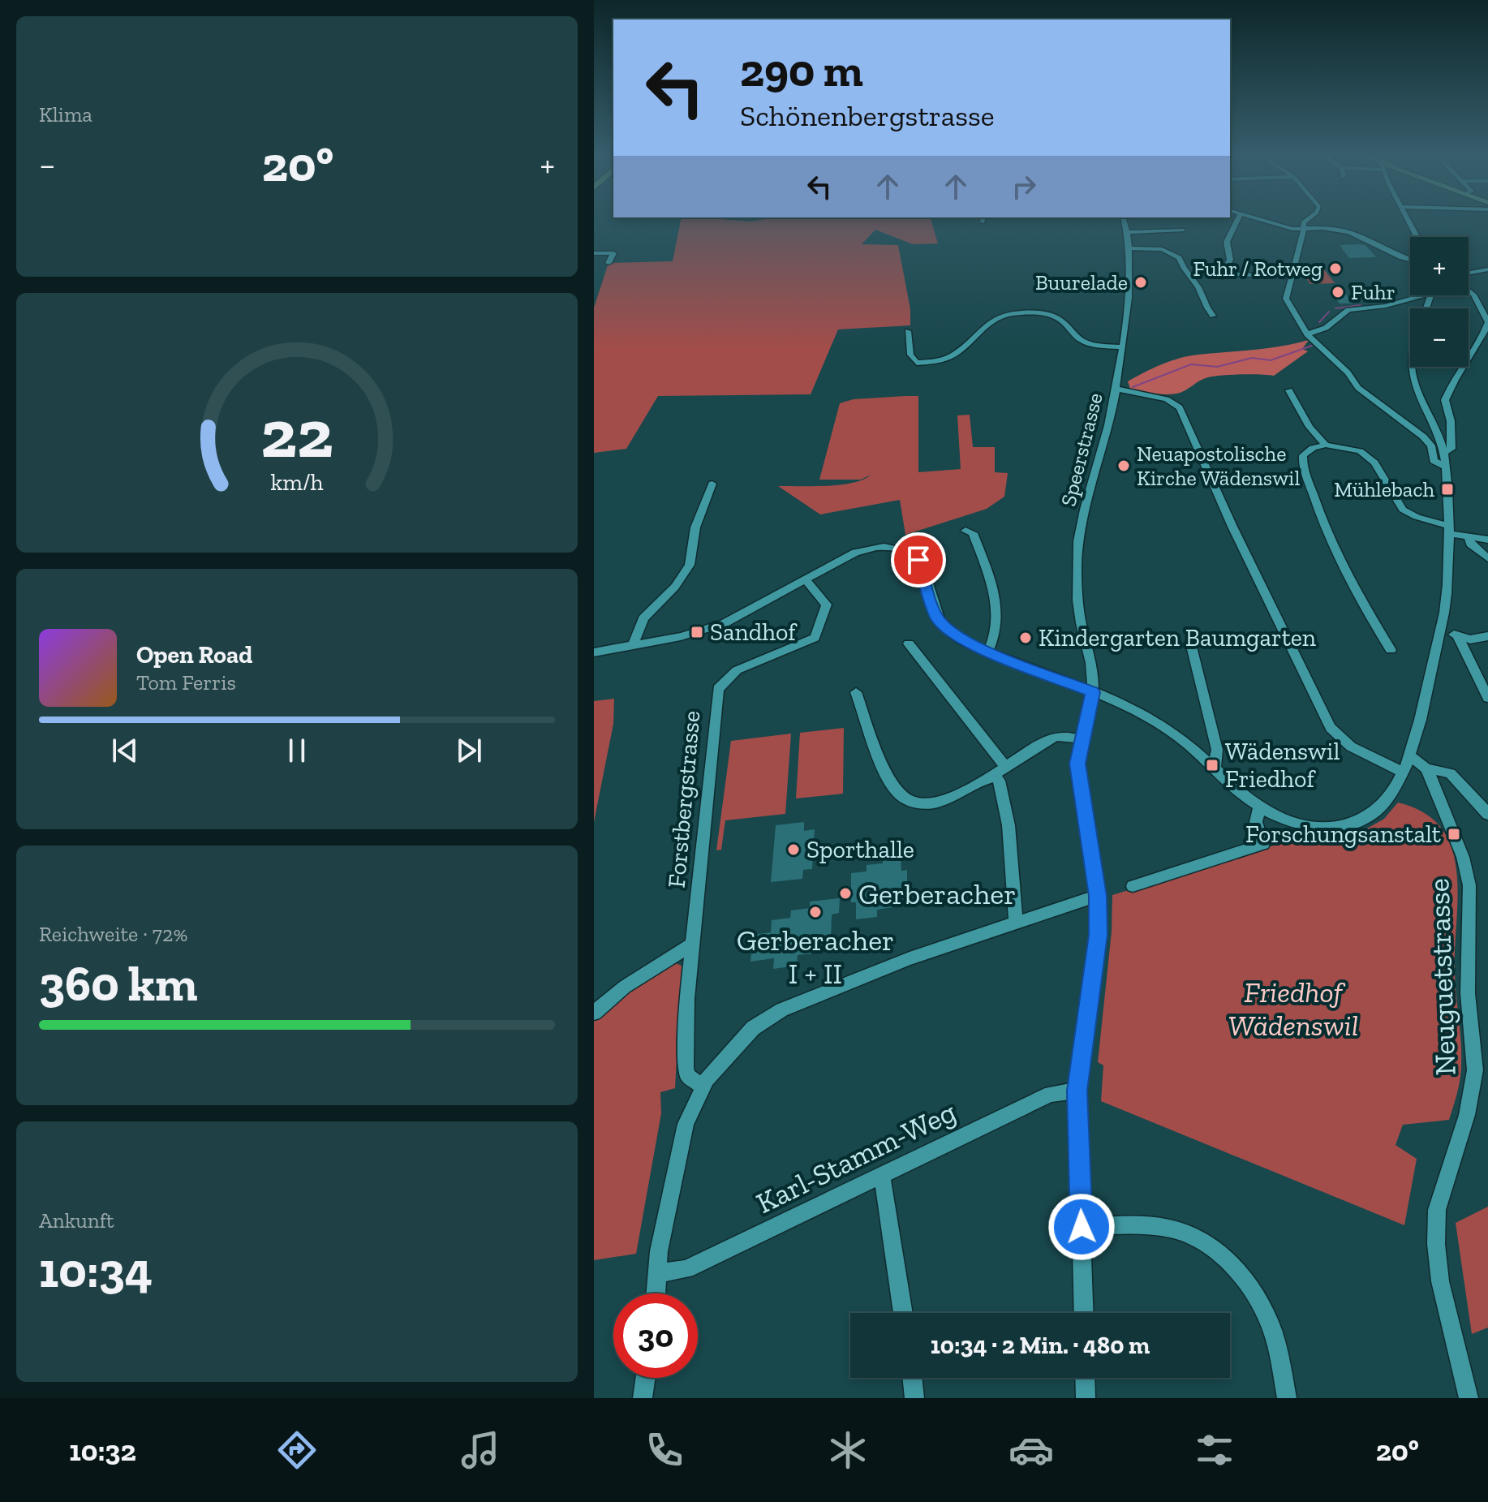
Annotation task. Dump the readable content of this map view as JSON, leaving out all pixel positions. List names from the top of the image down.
{
  "streets": {
    "street": [
      "Speerstrasse",
      "Forstbergstrasse",
      "Neuguetstrasse",
      "Karl-Stamm-Weg"
    ]
  },
  "crossings": [
    ["Speerstrasse", "Karl-Stamm-Weg"]
  ],
  "parks": ["Friedhof Wädenswil"],
  "places": {
    "other": [
      "Fuhr / Rotweg",
      "Buurelade",
      "Fuhr",
      "Neuapostolische Kirche Wädenswil",
      "Kindergarten Baumgarten",
      "Sporthalle",
      "Gerberacher",
      "Gerberacher I + II"
    ],
    "transit": [
      "Mühlebach",
      "Sandhof",
      "Wädenswil Friedhof",
      "Forschungsanstalt"
    ]
  },
  "page": {
    "tile": [
      "Klima",
      ["Reichweite · 72%", "360 km"],
      ["Ankunft", "10:34"]
    ],
    "turn": ["290 m", "Schönenbergstrasse"],
    "heat": ["−", "20°", "+"],
    "map_buttons": ["+", "−"],
    "song": ["Open Road", "Tom Ferris"],
    "limit": "30",
    "trip": "10:34 · 2 Min. · 480 m",
    "tabs": ["10:32", "20°"],
    "gauge": ["22", "km/h"]
  }
}
